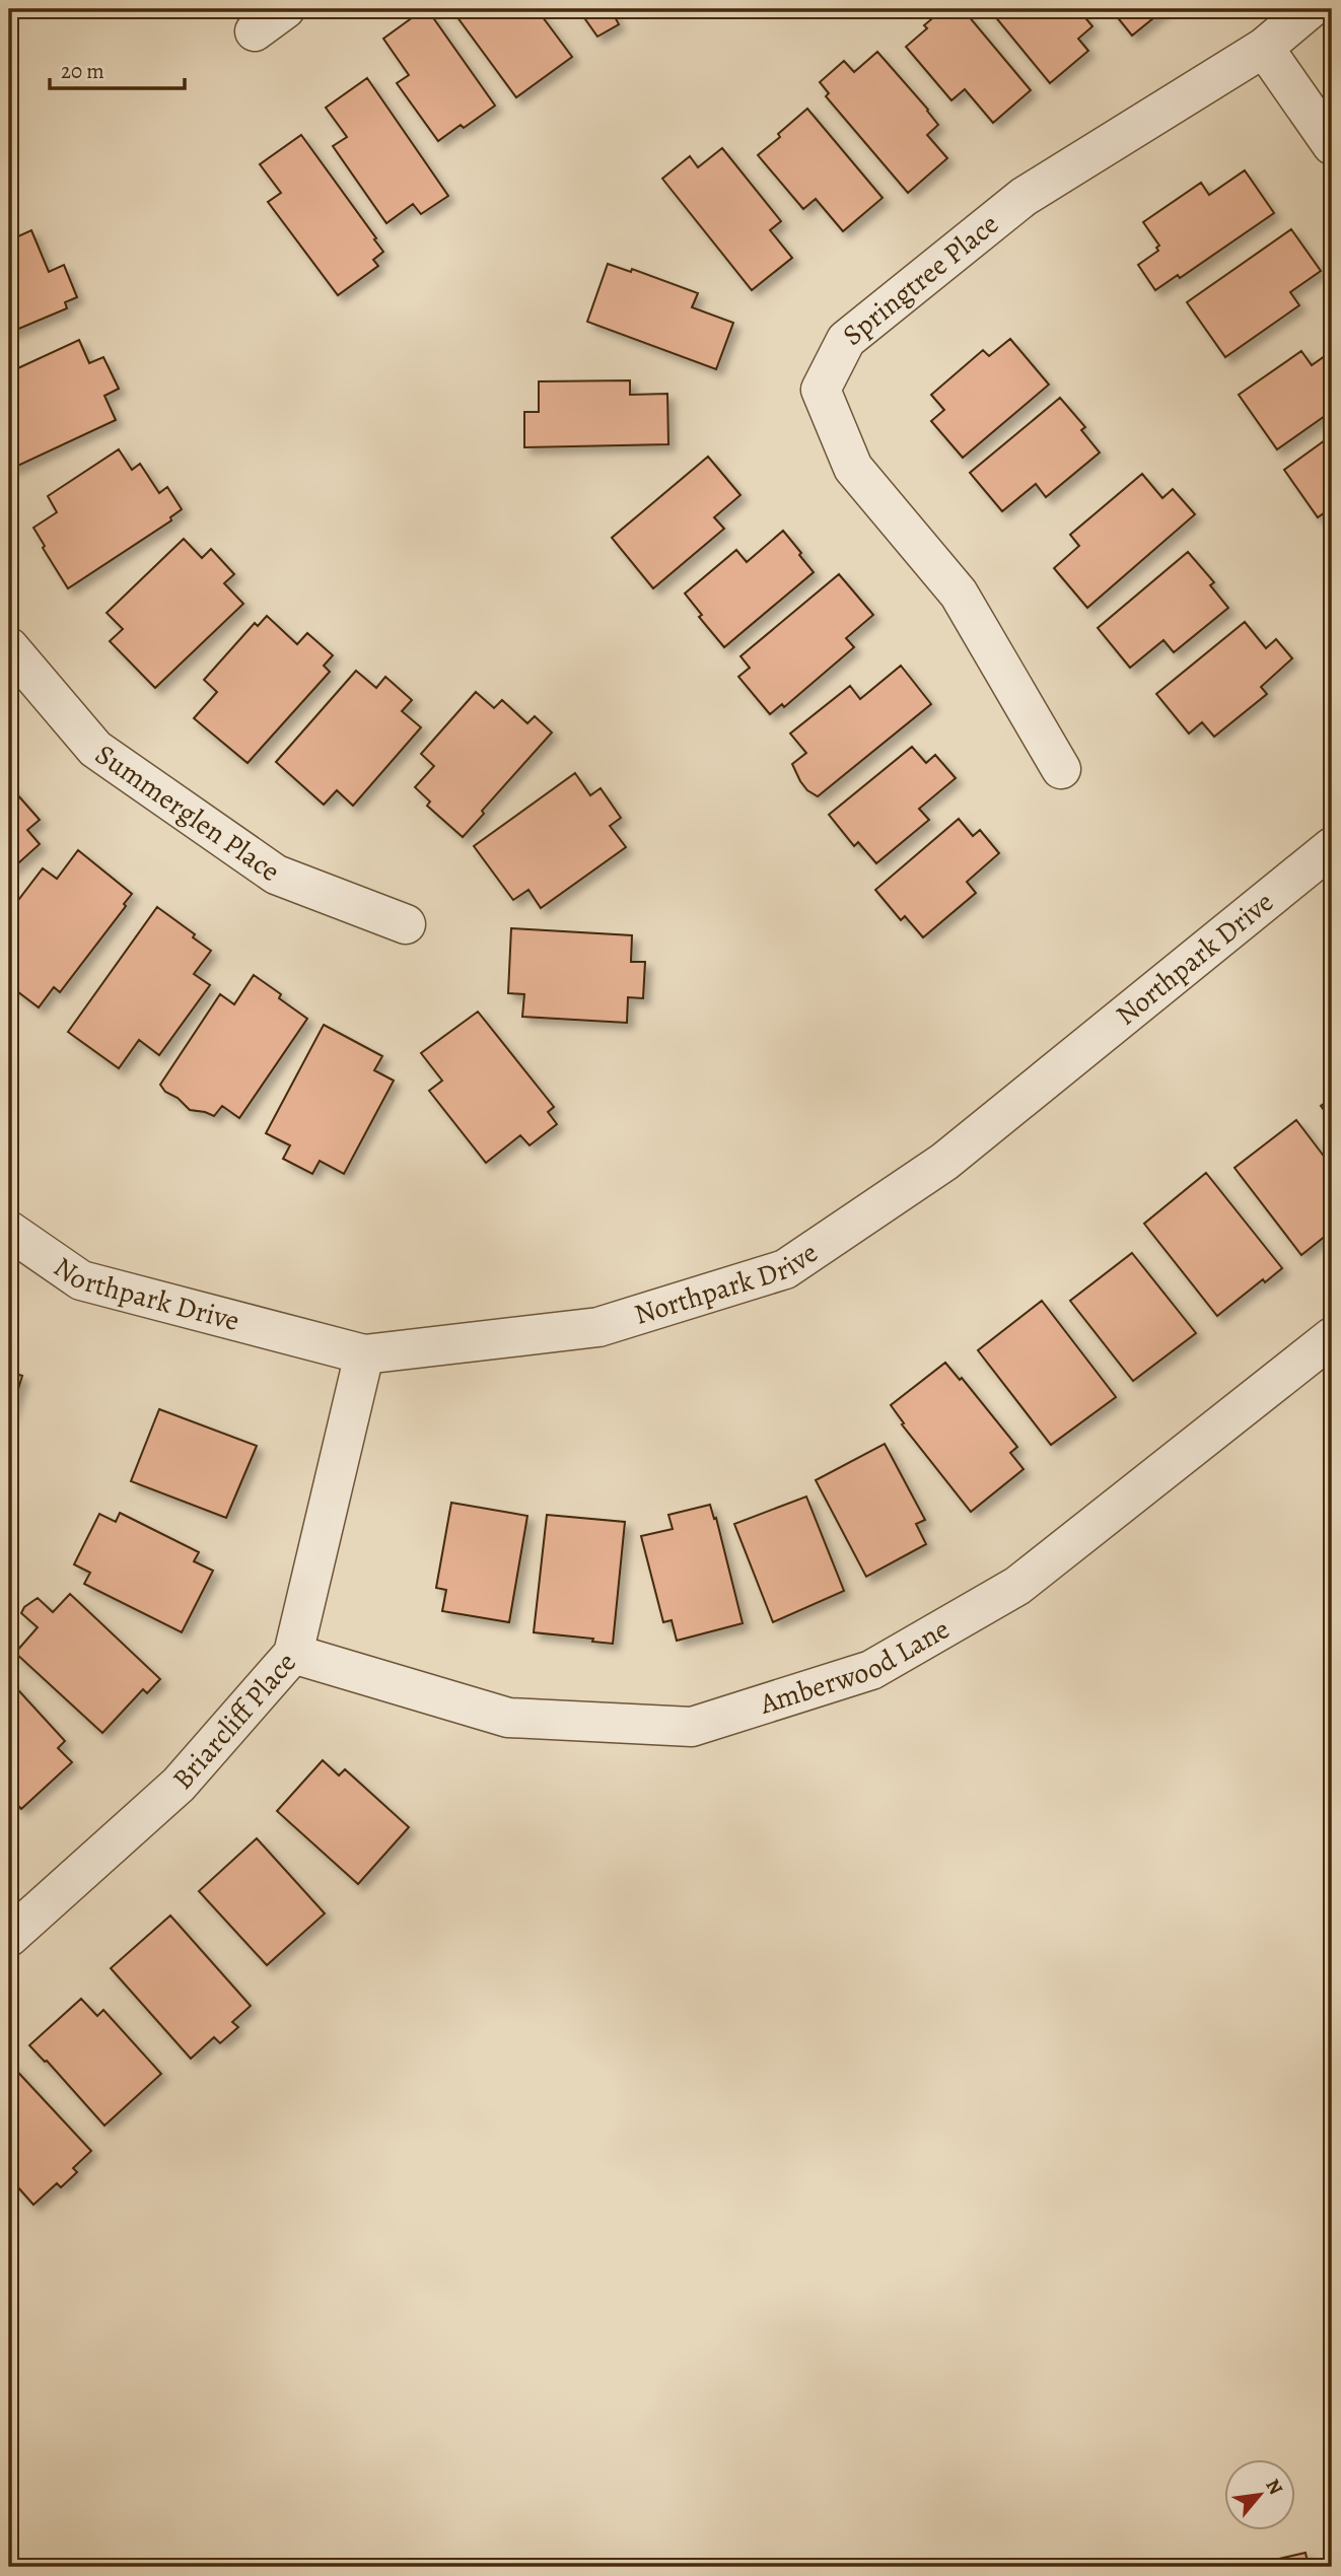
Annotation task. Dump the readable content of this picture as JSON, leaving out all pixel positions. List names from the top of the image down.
{
  "streets": {
    "street": [
      "Springtree Place",
      "Summerglen Place",
      "Northpark Drive",
      "Amberwood Lane",
      "Briarcliff Place"
    ]
  },
  "crossings": [
    ["Northpark Drive", "Briarcliff Place"],
    ["Amberwood Lane", "Briarcliff Place"]
  ],
  "scale_bar": "20 m",
  "north": "top right"
}
